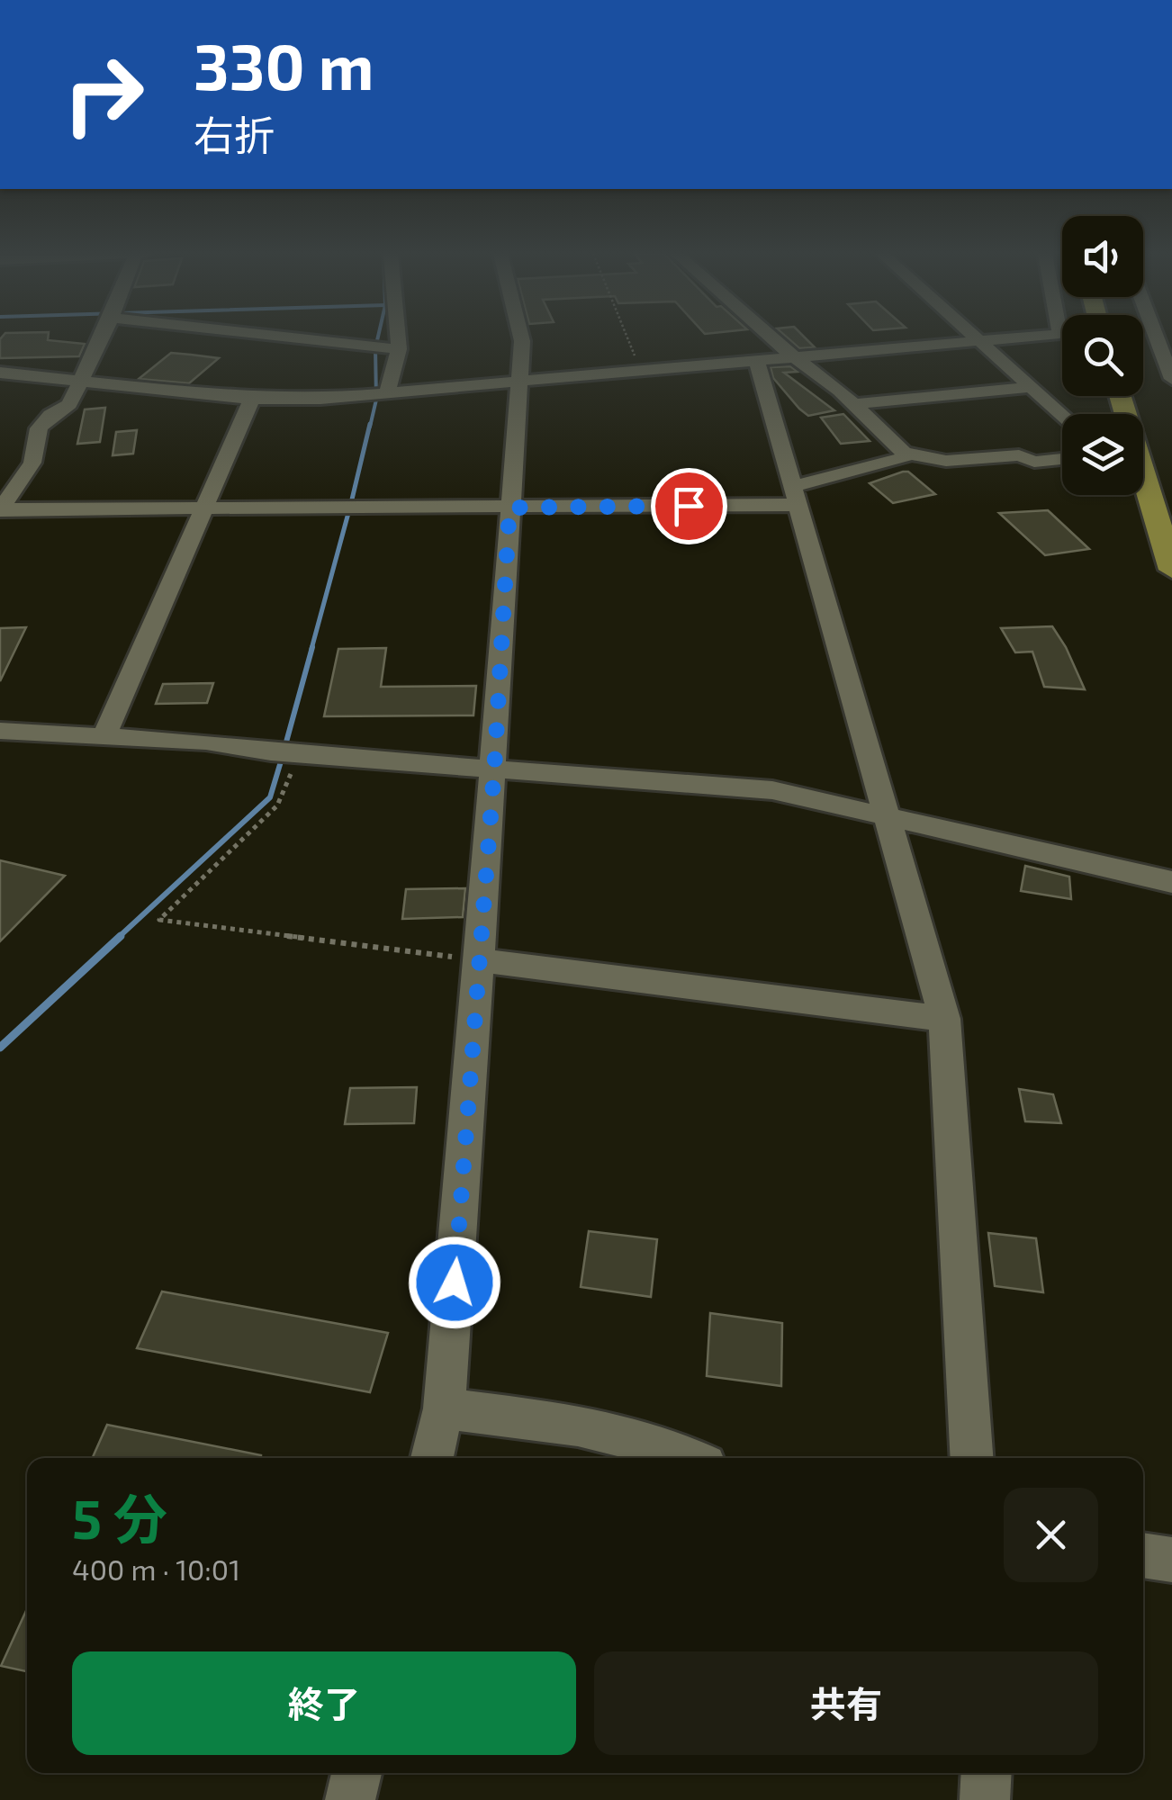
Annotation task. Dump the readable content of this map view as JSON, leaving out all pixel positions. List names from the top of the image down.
{
  "page": {
    "turn": ["330 m", "右折"],
    "heading": ["5 分", "400 m · 10:01"],
    "buttons": ["終了", "共有"]
  }
}
